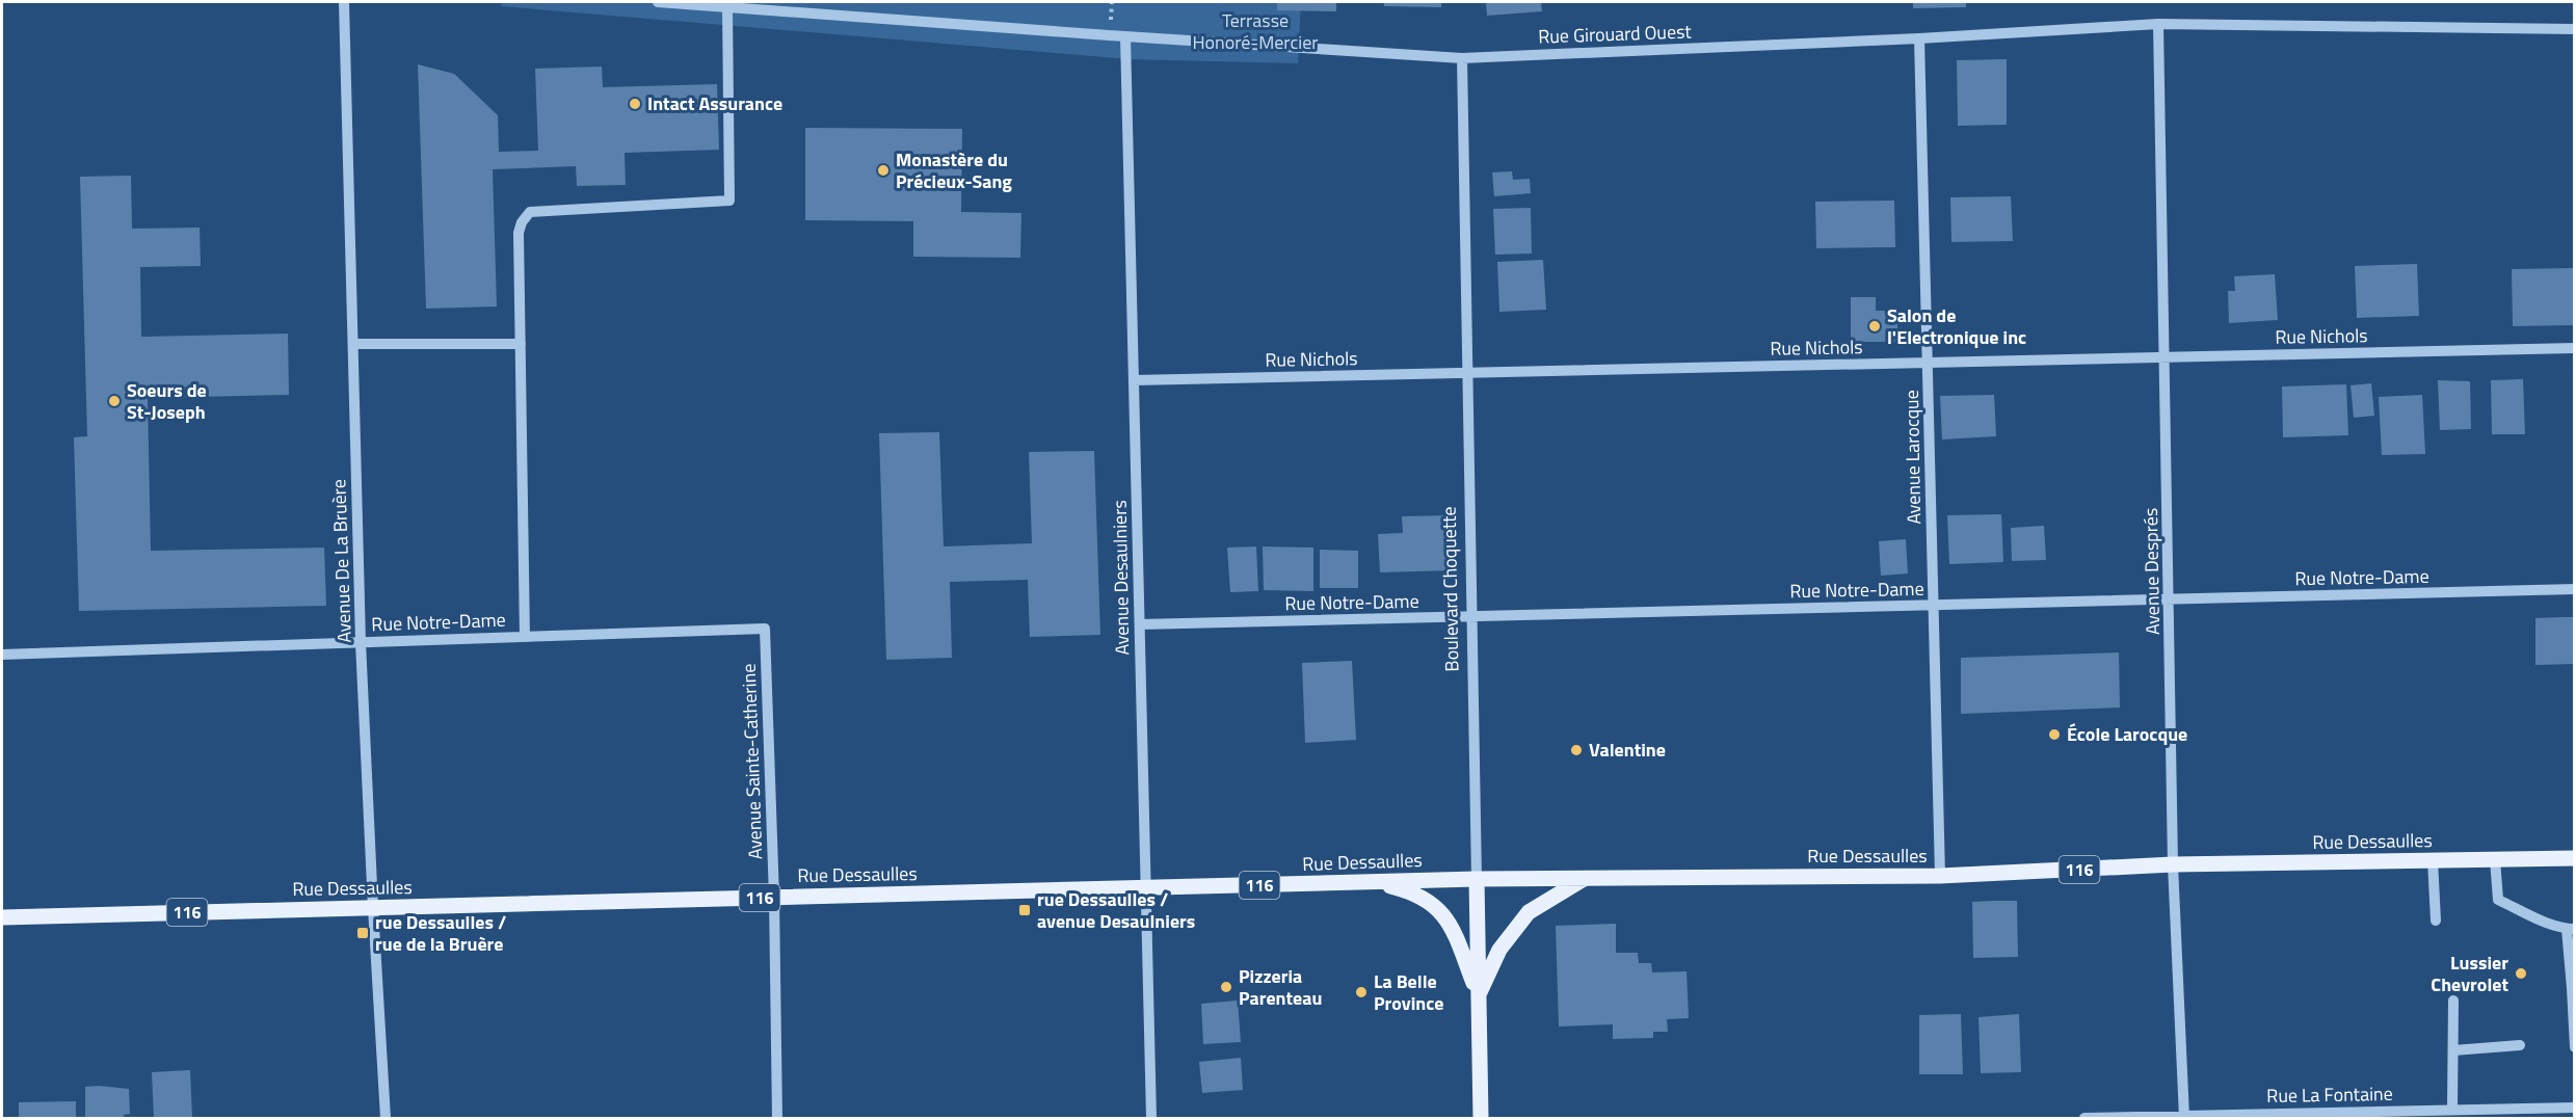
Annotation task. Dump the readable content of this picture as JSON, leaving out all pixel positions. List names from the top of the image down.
{
  "streets": {
    "main road": ["Boulevard Choquette", "Rue Dessaulles", "116"],
    "street": [
      "Rue Girouard Ouest",
      "Rue Nichols",
      "Avenue Larocque",
      "Avenue De La Bruère",
      "Avenue Després",
      "Avenue Desaulniers",
      "Rue Notre-Dame",
      "Avenue Sainte-Catherine",
      "Rue La Fontaine"
    ]
  },
  "crossings": [
    ["Rue Girouard Ouest", "Avenue Larocque"],
    ["Rue Girouard Ouest", "Avenue Després"],
    ["Rue Girouard Ouest", "Avenue Desaulniers"],
    ["Rue Girouard Ouest", "Boulevard Choquette"],
    ["Rue Nichols", "Avenue Larocque"],
    ["Rue Nichols", "Avenue Després"],
    ["Rue Nichols", "Avenue Desaulniers"],
    ["Rue Nichols", "Boulevard Choquette"],
    ["Avenue Larocque", "Rue Notre-Dame"],
    ["Avenue Larocque", "Rue Dessaulles"],
    ["Avenue De La Bruère", "Rue Notre-Dame"],
    ["Avenue De La Bruère", "Rue Dessaulles"],
    ["Avenue Després", "Rue Notre-Dame"],
    ["Avenue Després", "Rue Dessaulles"],
    ["Avenue Després", "Rue La Fontaine"],
    ["Avenue Desaulniers", "Rue Notre-Dame"],
    ["Avenue Desaulniers", "Rue Dessaulles"],
    ["Rue Notre-Dame", "Boulevard Choquette"],
    ["Rue Notre-Dame", "Avenue Sainte-Catherine"],
    ["Boulevard Choquette", "Rue Dessaulles"],
    ["Avenue Sainte-Catherine", "Rue Dessaulles"]
  ],
  "parks": ["Terrasse Honoré-Mercier"],
  "places": {
    "other": [
      "Intact Assurance",
      "Monastère du Précieux-Sang",
      "Salon de l'Electronique inc",
      "Soeurs de St-Joseph",
      "École Larocque",
      "Valentine",
      "Lussier Chevrolet",
      "Pizzeria Parenteau",
      "La Belle Province"
    ],
    "transit": ["rue Dessaulles / avenue Desaulniers", "rue Dessaulles / rue de la Bruère"]
  }
}
